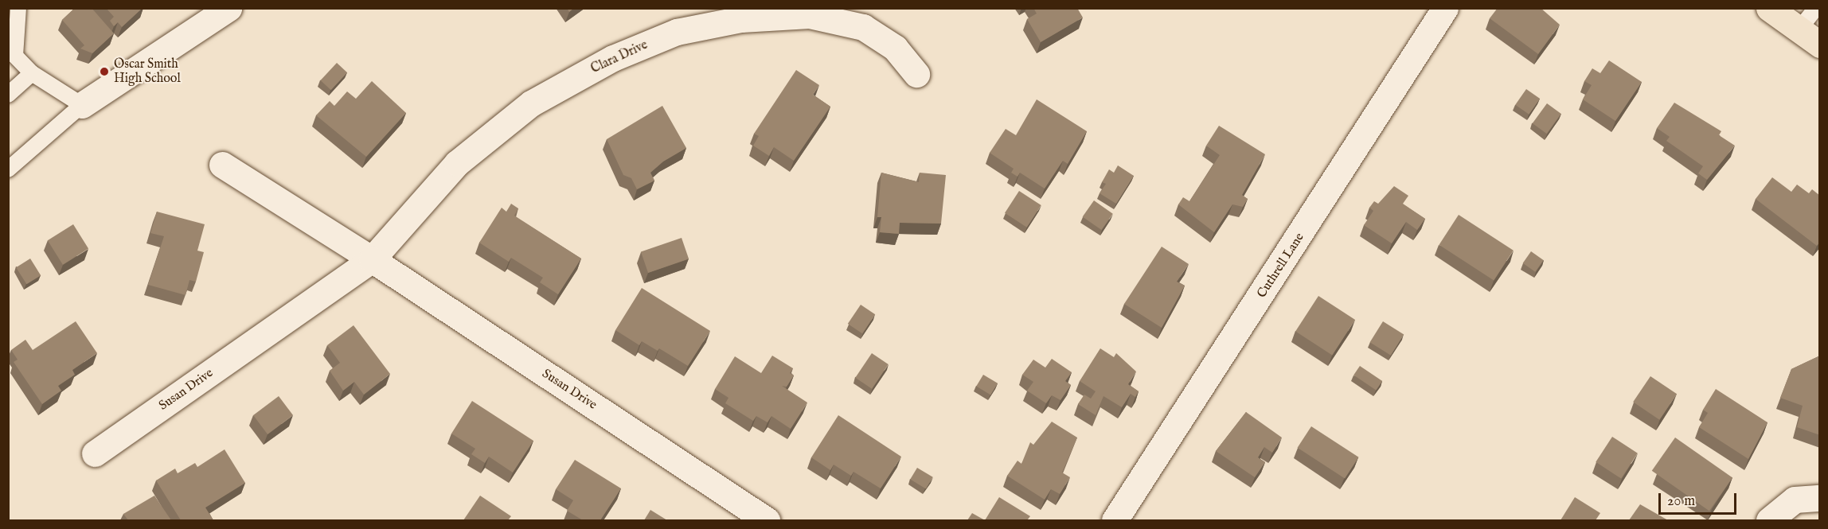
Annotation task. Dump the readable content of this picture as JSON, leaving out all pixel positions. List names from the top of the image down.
{
  "streets": {
    "street": ["Clara Drive", "Cuthrell Lane", "Susan Drive"]
  },
  "crossings": [
    ["Clara Drive", "Susan Drive"]
  ],
  "places": ["Oscar Smith High School"],
  "scale_bar": "20 m"
}
